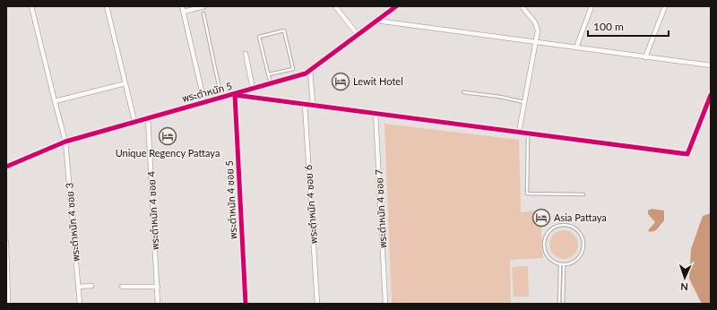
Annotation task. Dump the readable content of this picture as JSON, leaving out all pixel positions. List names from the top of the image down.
{
  "streets": {
    "street": [
      "พระตำหนัก 5",
      "พระตำหนัก 4 ซอย 5",
      "พระตำหนัก 4 ซอย 6",
      "พระตำหนัก 4 ซอย 7",
      "พระตำหนัก 4 ซอย 4",
      "พระตำหนัก 4 ซอย 3"
    ]
  },
  "crossings": [
    ["พระตำหนัก 5", "พระตำหนัก 4 ซอย 5"],
    ["พระตำหนัก 5", "พระตำหนัก 4 ซอย 4"],
    ["พระตำหนัก 5", "พระตำหนัก 4 ซอย 3"]
  ],
  "places": {
    "hotel": ["Lewit Hotel", "Unique Regency Pattaya", "Asia Pattaya"]
  },
  "scale_bar": "100 m",
  "north": "bottom"
}
